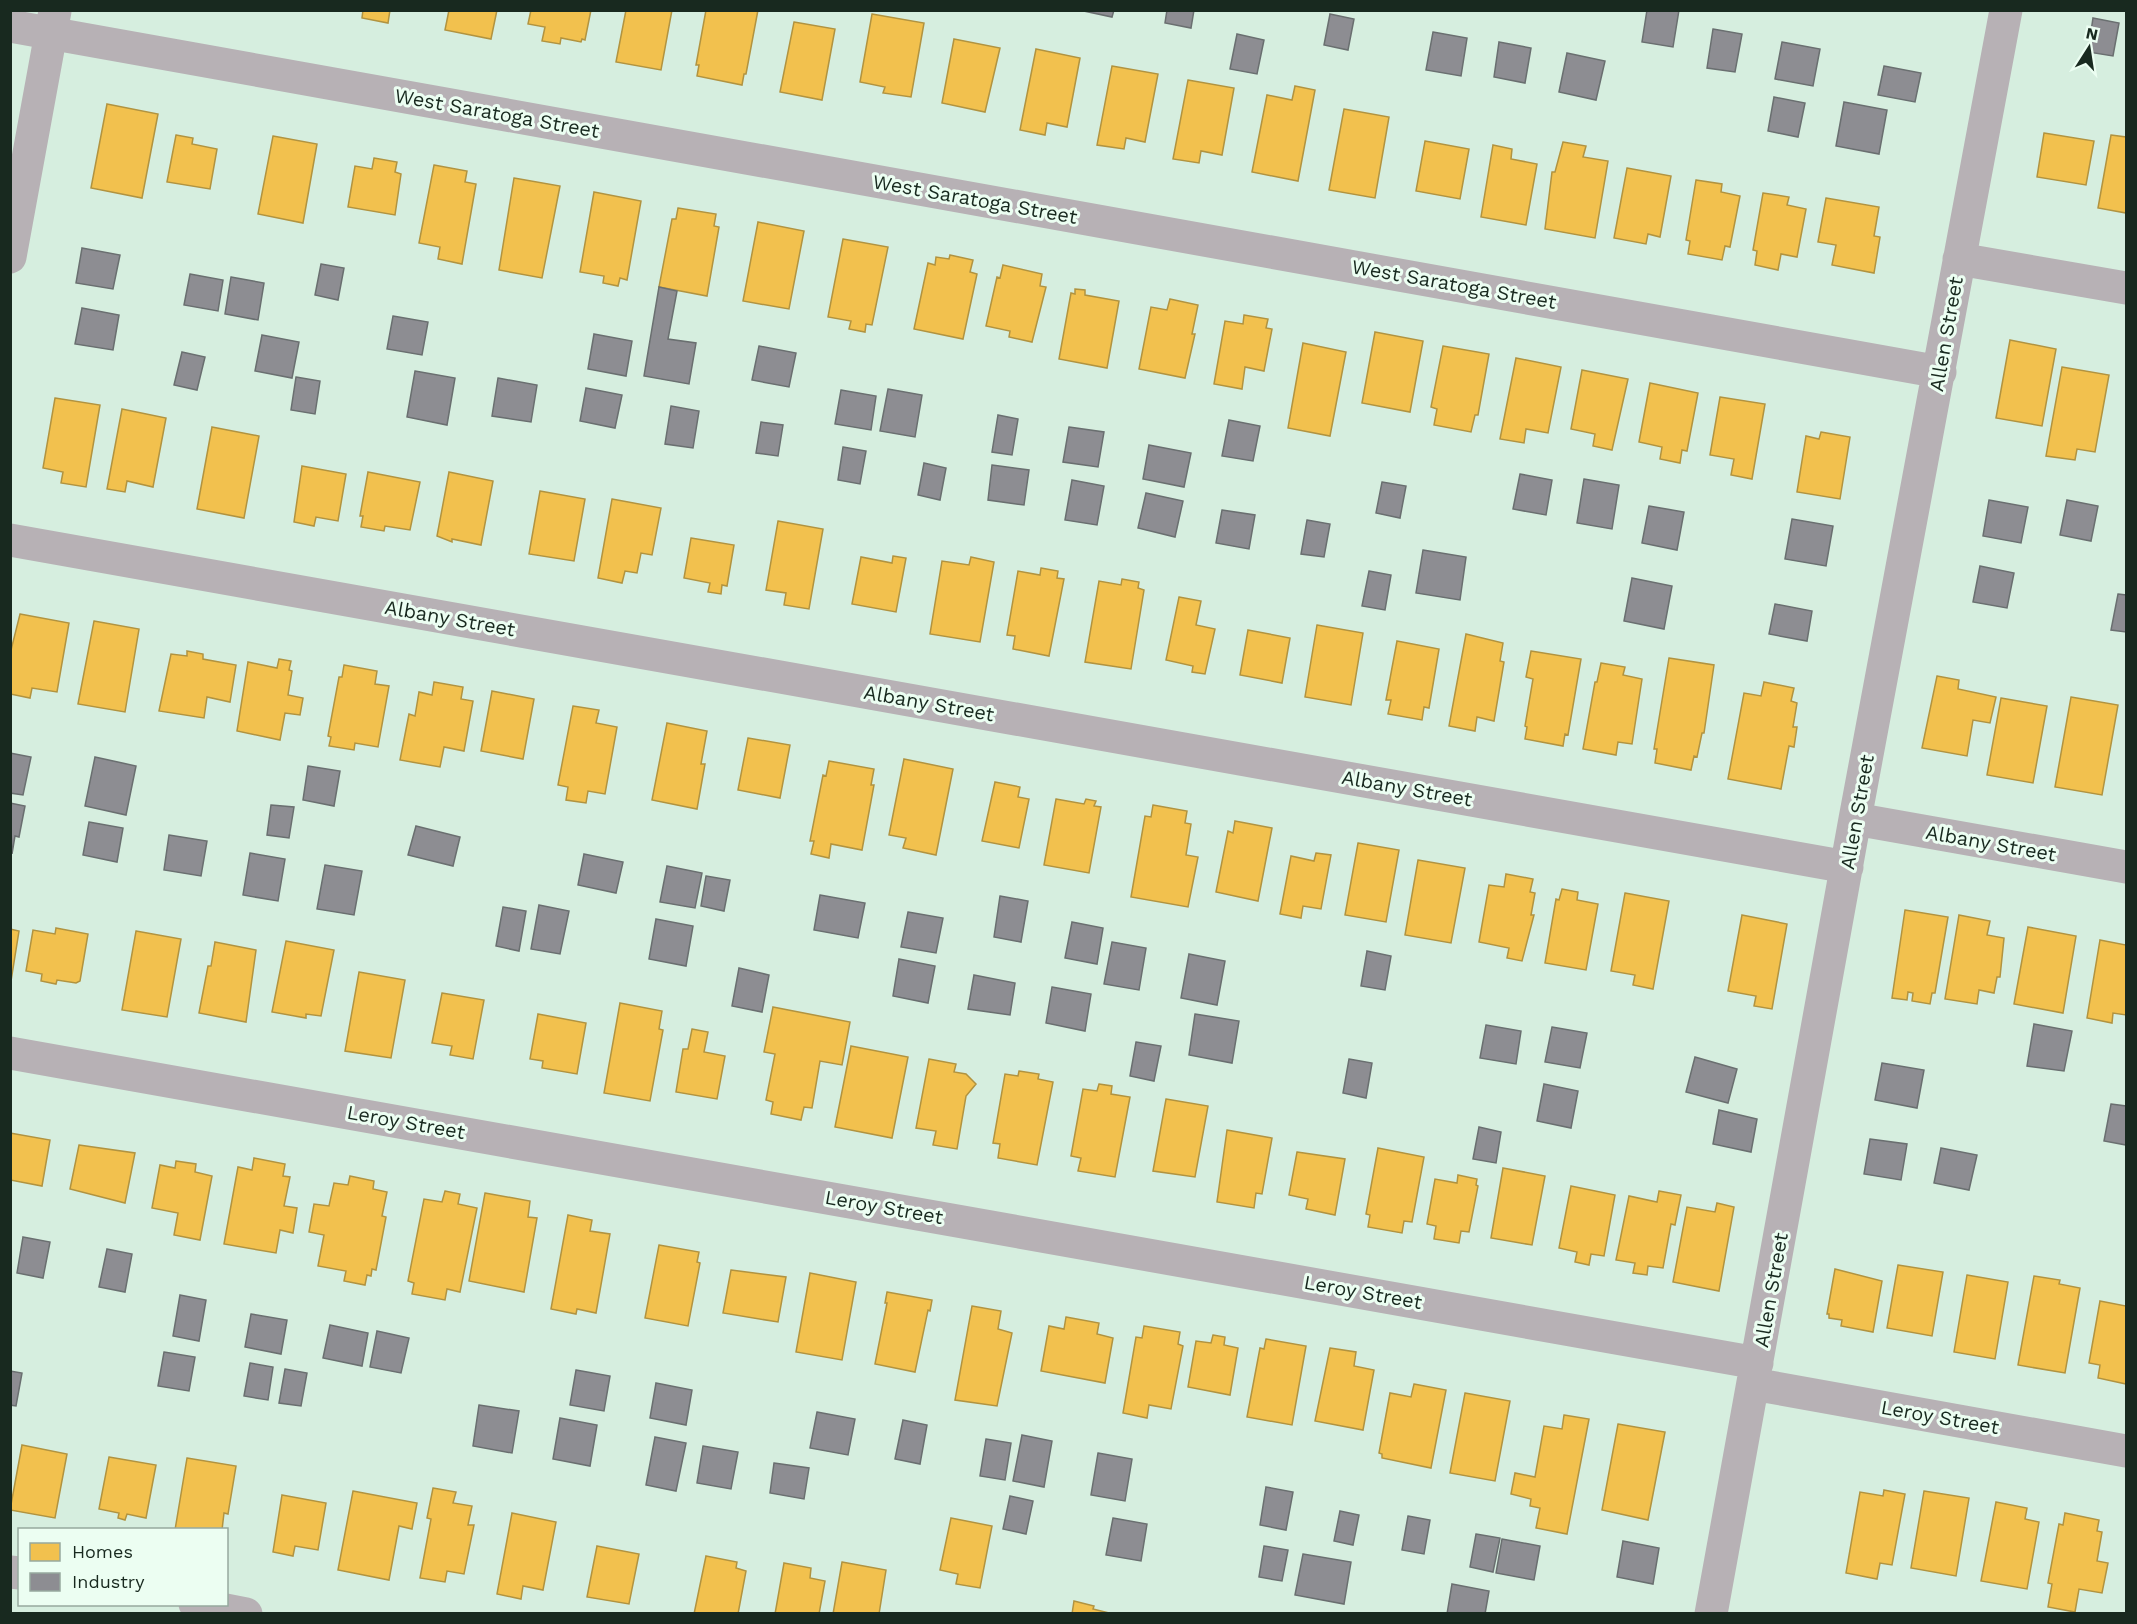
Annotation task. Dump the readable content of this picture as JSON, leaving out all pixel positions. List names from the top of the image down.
{
  "streets": {
    "street": [
      "West Saratoga Street",
      "Allen Street",
      "Albany Street",
      "Leroy Street"
    ]
  },
  "crossings": [
    ["West Saratoga Street", "Allen Street"],
    ["Allen Street", "Albany Street"],
    ["Allen Street", "Leroy Street"]
  ],
  "legend": ["Homes", "Industry"],
  "north": "top"
}
